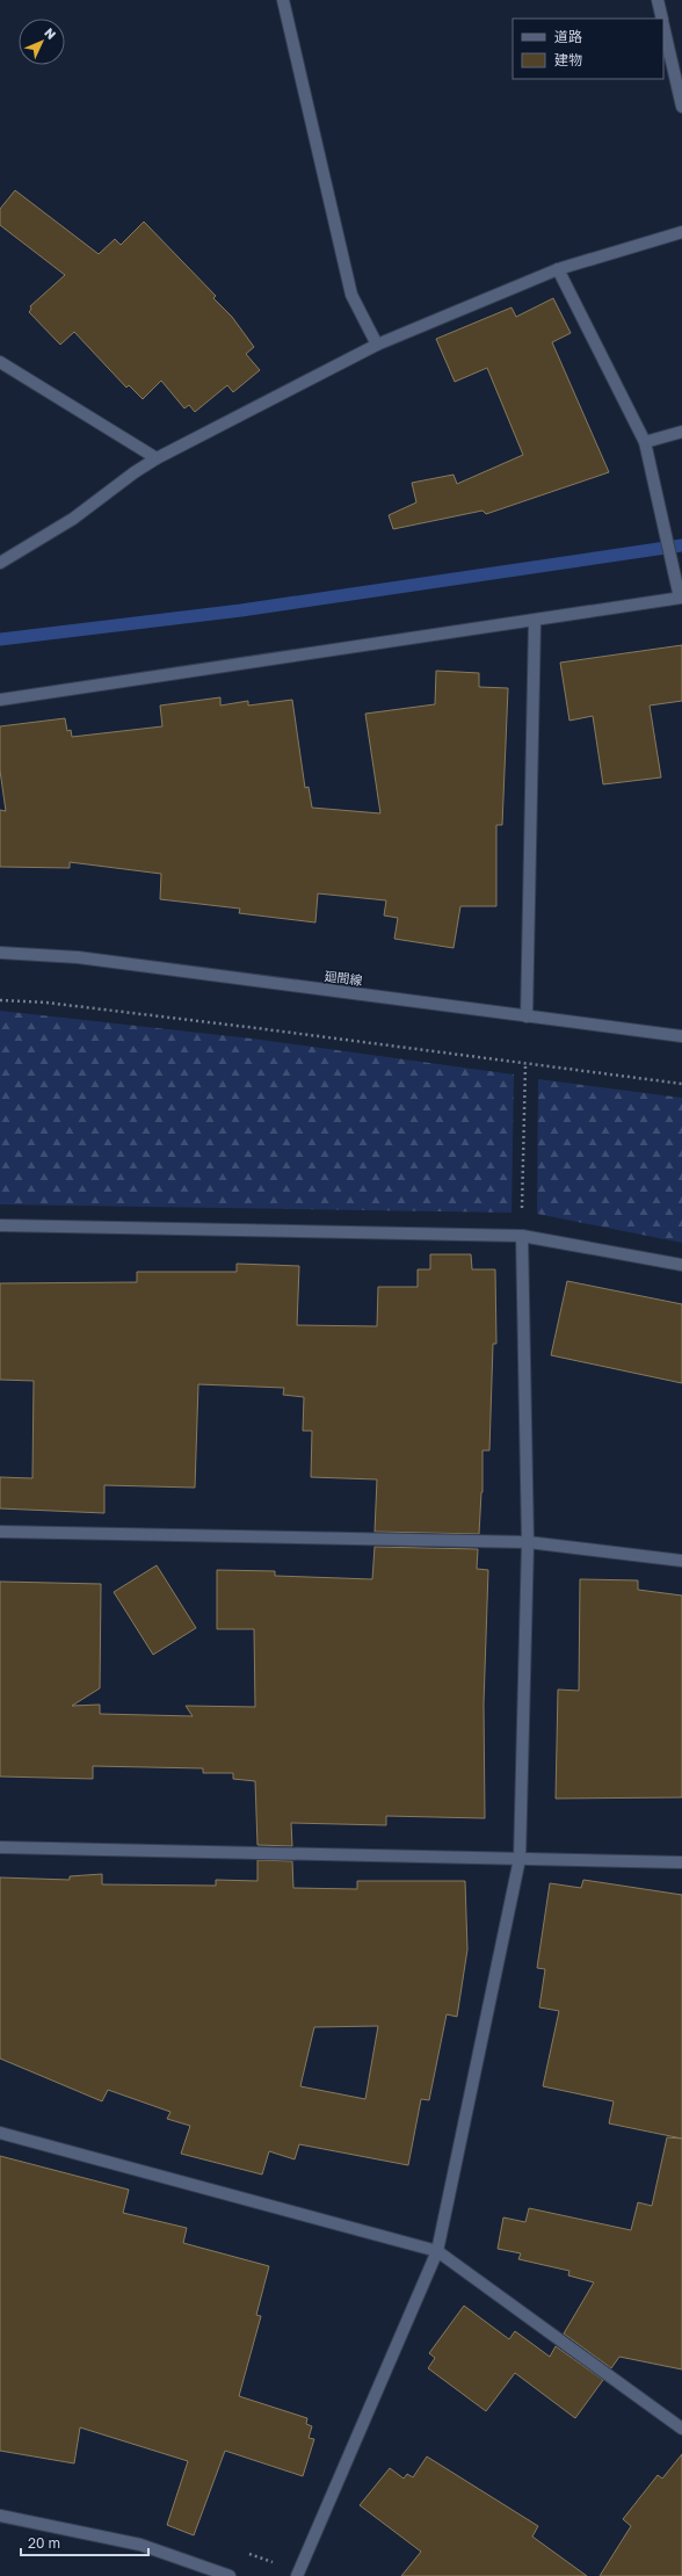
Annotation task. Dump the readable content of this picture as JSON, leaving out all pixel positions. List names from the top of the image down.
{
  "streets": {
    "street": ["廻間線"]
  },
  "legend": ["道路", "建物"],
  "scale_bar": "20 m",
  "north": "top right"
}
